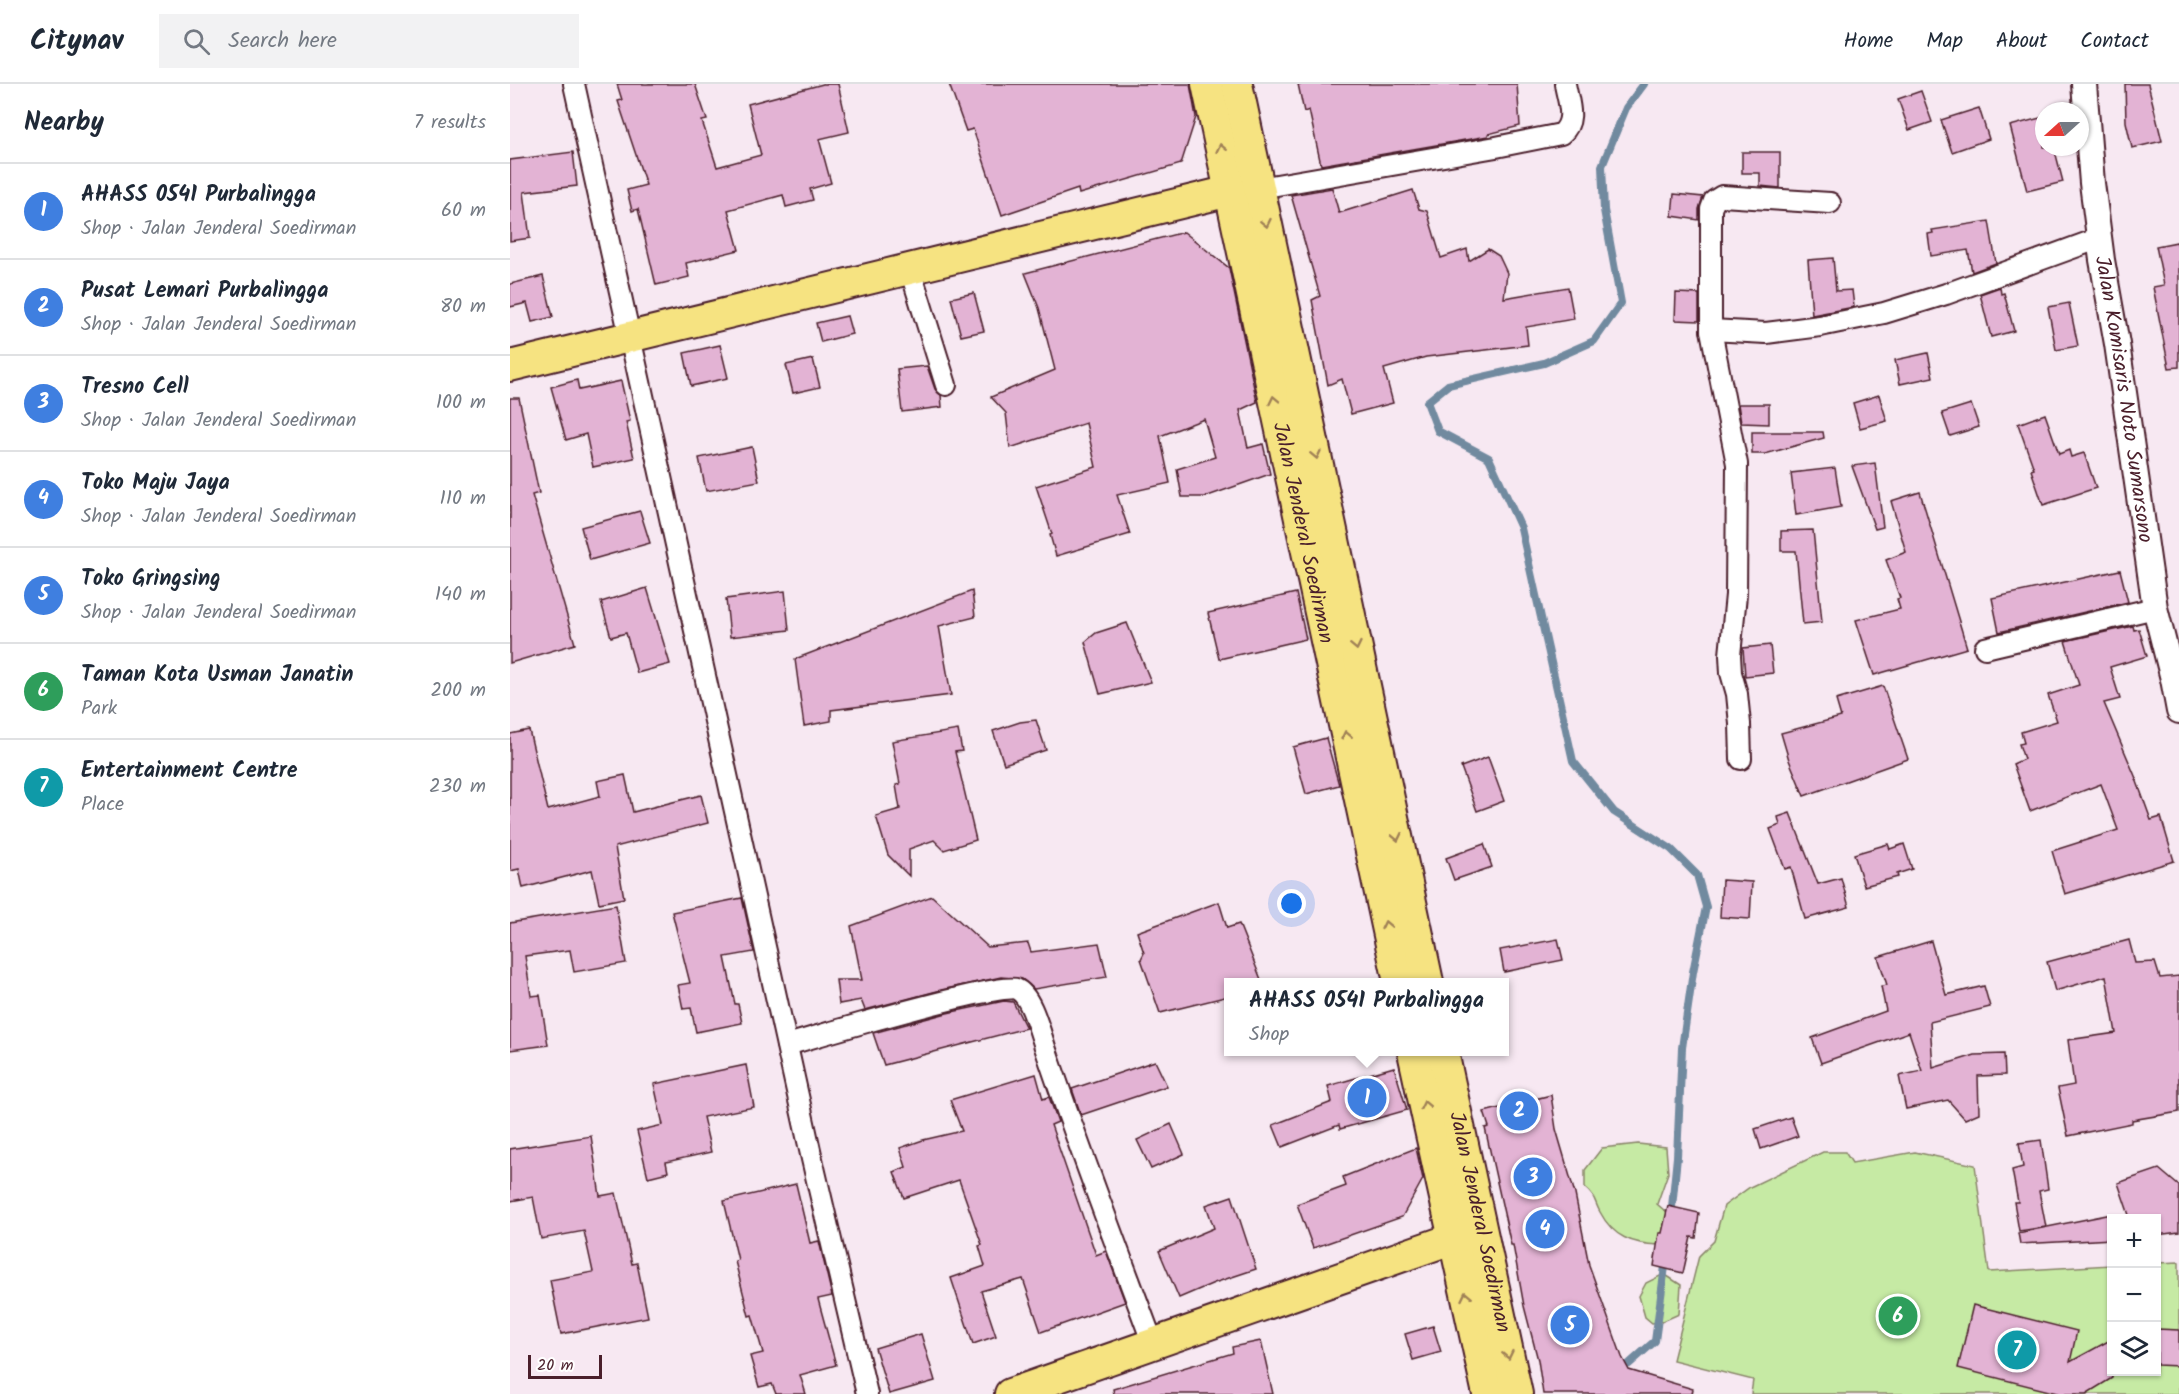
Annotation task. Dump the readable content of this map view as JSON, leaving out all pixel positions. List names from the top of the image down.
{
  "streets": {
    "main road": ["Jalan Jenderal Soedirman"],
    "street": ["Jalan Komisaris Noto Sumarsono"]
  },
  "scale_bar": "20 m",
  "north": "left",
  "page": {
    "header": "Citynav",
    "search": "Search here",
    "nav": [
      "Home",
      "Map",
      "About",
      "Contact"
    ],
    "heading": ["Nearby", "7 results"],
    "list": [
      {
        "mark": "1",
        "name": "AHASS 0541 Purbalingga",
        "note": "Shop · Jalan Jenderal Soedirman",
        "value": "60 m"
      },
      {
        "mark": "2",
        "name": "Pusat Lemari Purbalingga",
        "note": "Shop · Jalan Jenderal Soedirman",
        "value": "80 m"
      },
      {
        "mark": "3",
        "name": "Tresno Cell",
        "note": "Shop · Jalan Jenderal Soedirman",
        "value": "100 m"
      },
      {
        "mark": "4",
        "name": "Toko Maju Jaya",
        "note": "Shop · Jalan Jenderal Soedirman",
        "value": "110 m"
      },
      {
        "mark": "5",
        "name": "Toko Gringsing",
        "note": "Shop · Jalan Jenderal Soedirman",
        "value": "140 m"
      },
      {
        "mark": "6",
        "name": "Taman Kota Usman Janatin",
        "note": "Park",
        "value": "200 m"
      },
      {
        "mark": "7",
        "name": "Entertainment Centre",
        "note": "Place",
        "value": "230 m"
      }
    ],
    "popup": ["AHASS 0541 Purbalingga", "Shop"],
    "pins": [
      "1",
      "2",
      "3",
      "4",
      "6",
      "5",
      "7"
    ],
    "map_buttons": ["+", "−"],
    "scale": "20 m"
  }
}
